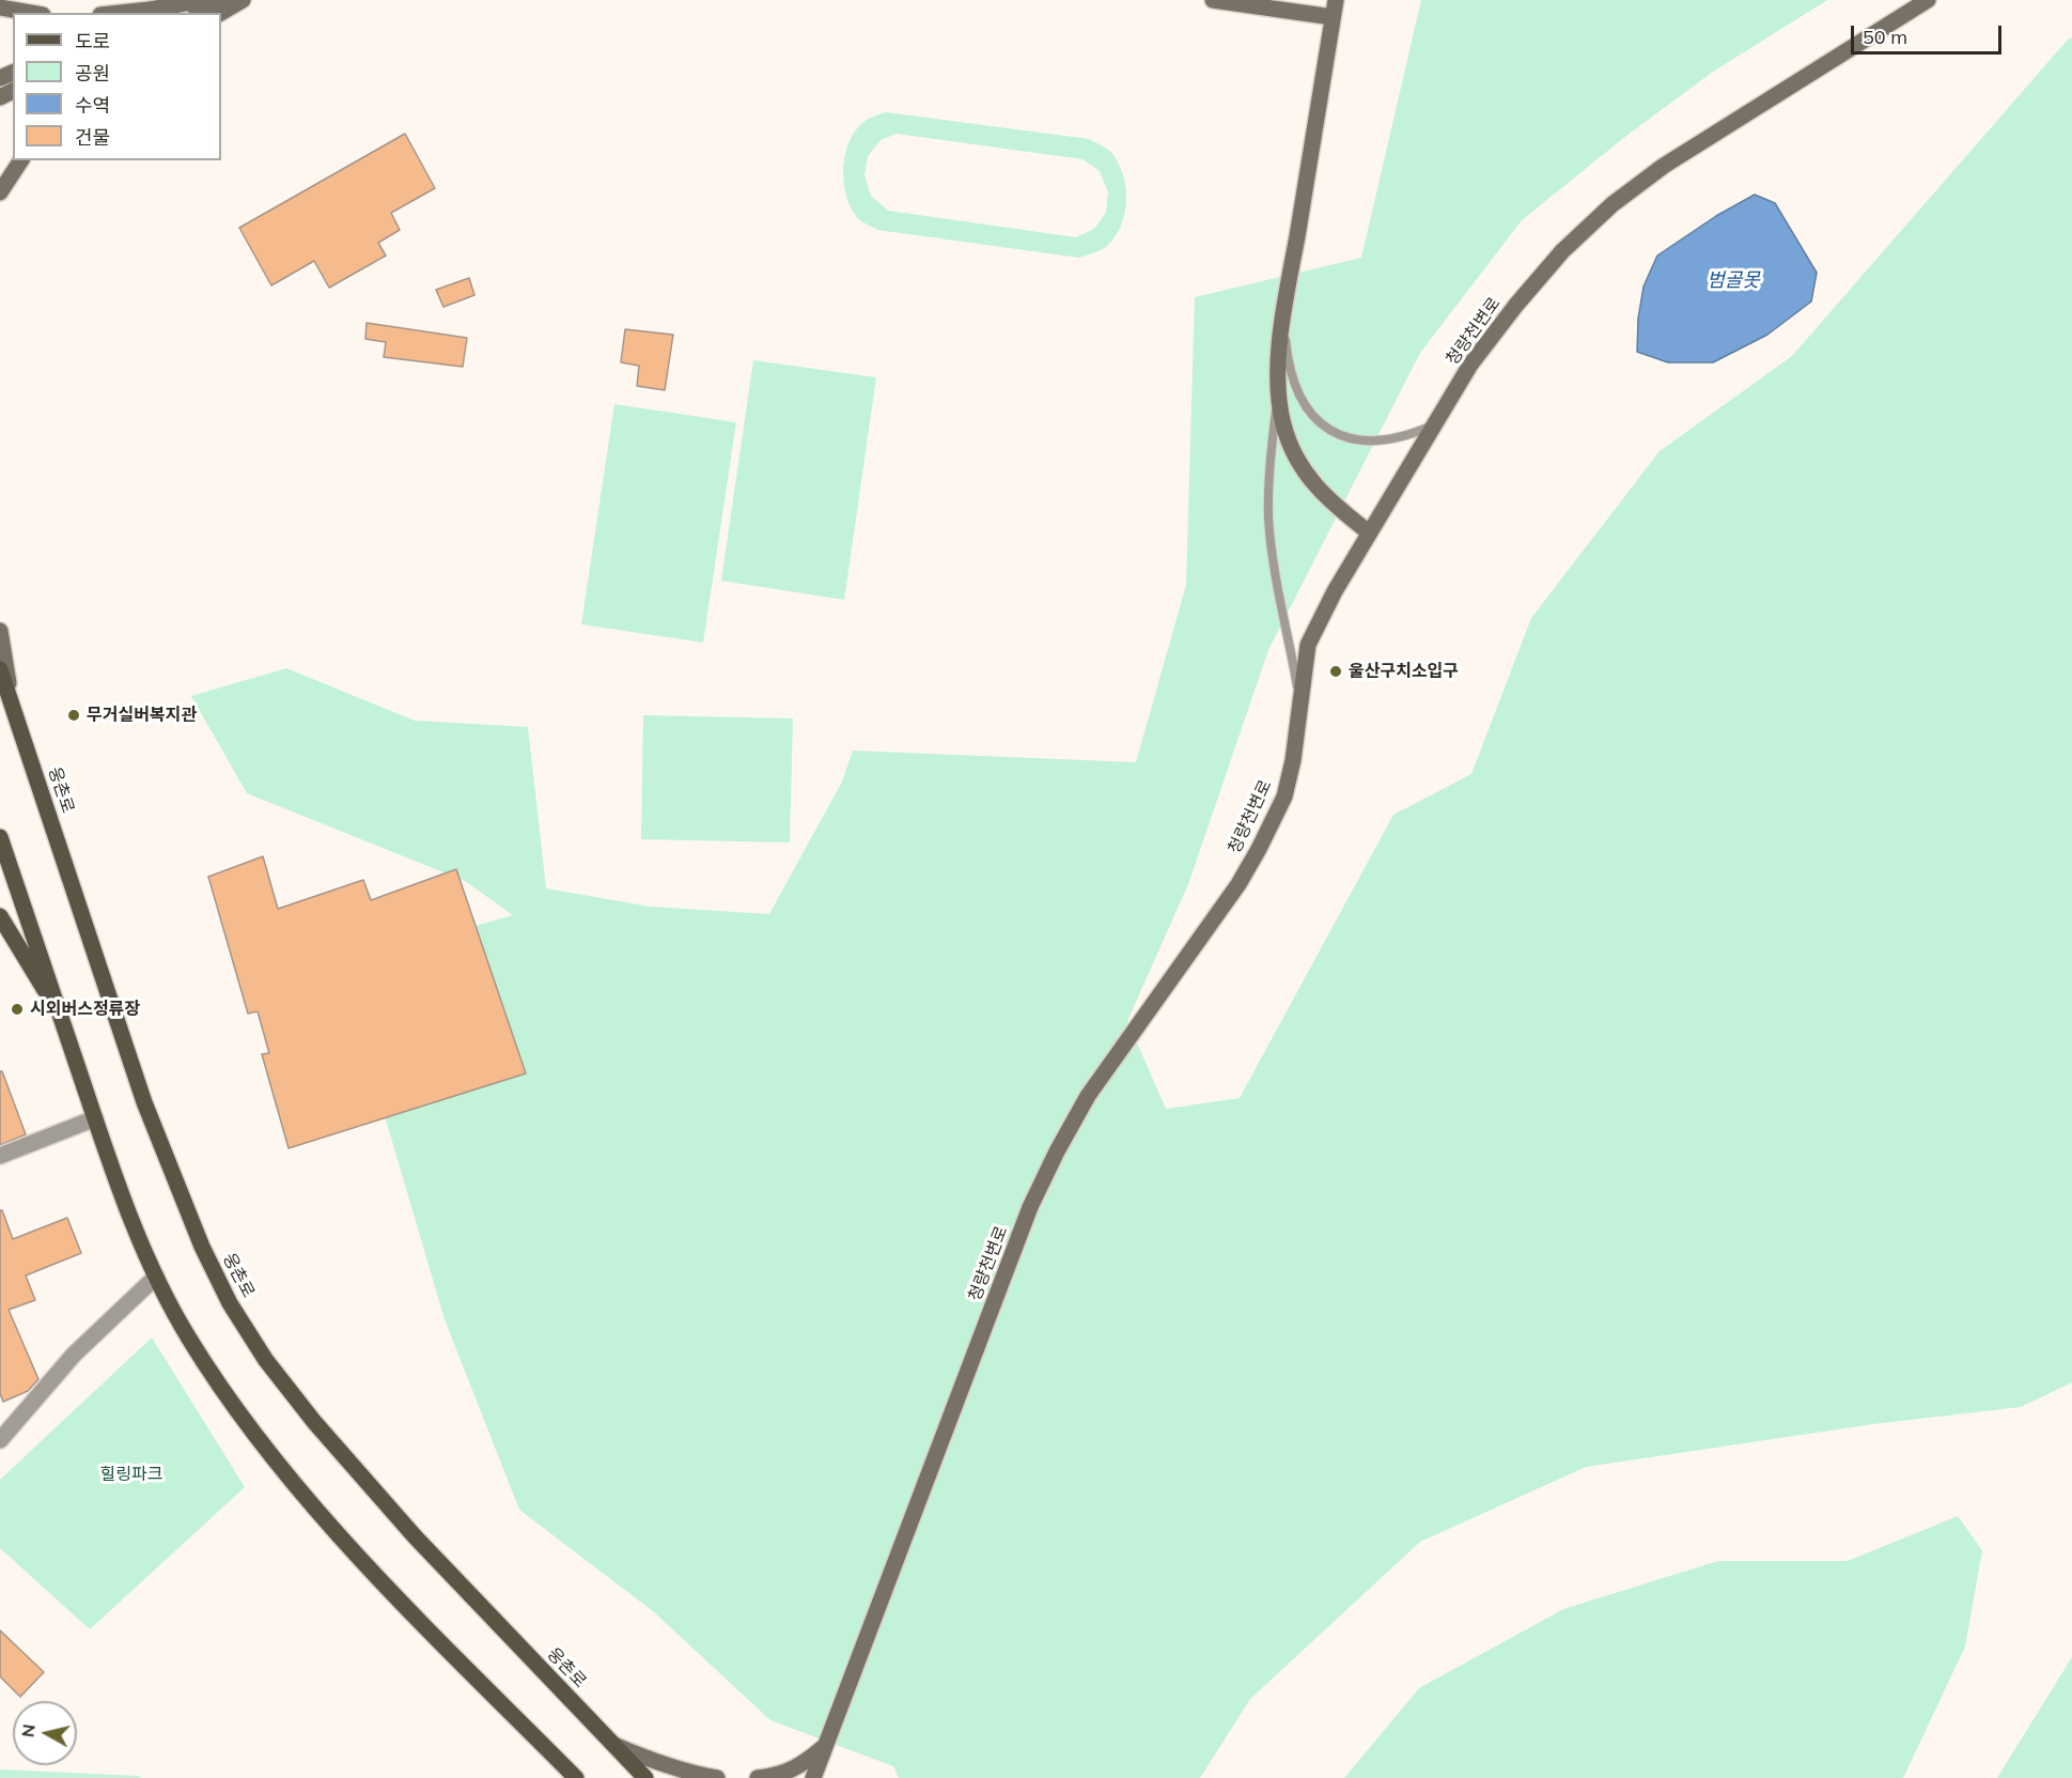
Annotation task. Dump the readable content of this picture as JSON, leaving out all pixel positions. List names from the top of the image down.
{
  "streets": {
    "main road": ["청량천변로", "웅촌로"]
  },
  "water": ["범골못"],
  "parks": ["힐링파크"],
  "places": ["울산구치소입구", "무거실버복지관", "시외버스정류장"],
  "legend": [
    "도로",
    "공원",
    "수역",
    "건물"
  ],
  "scale_bar": "50 m",
  "north": "left"
}
